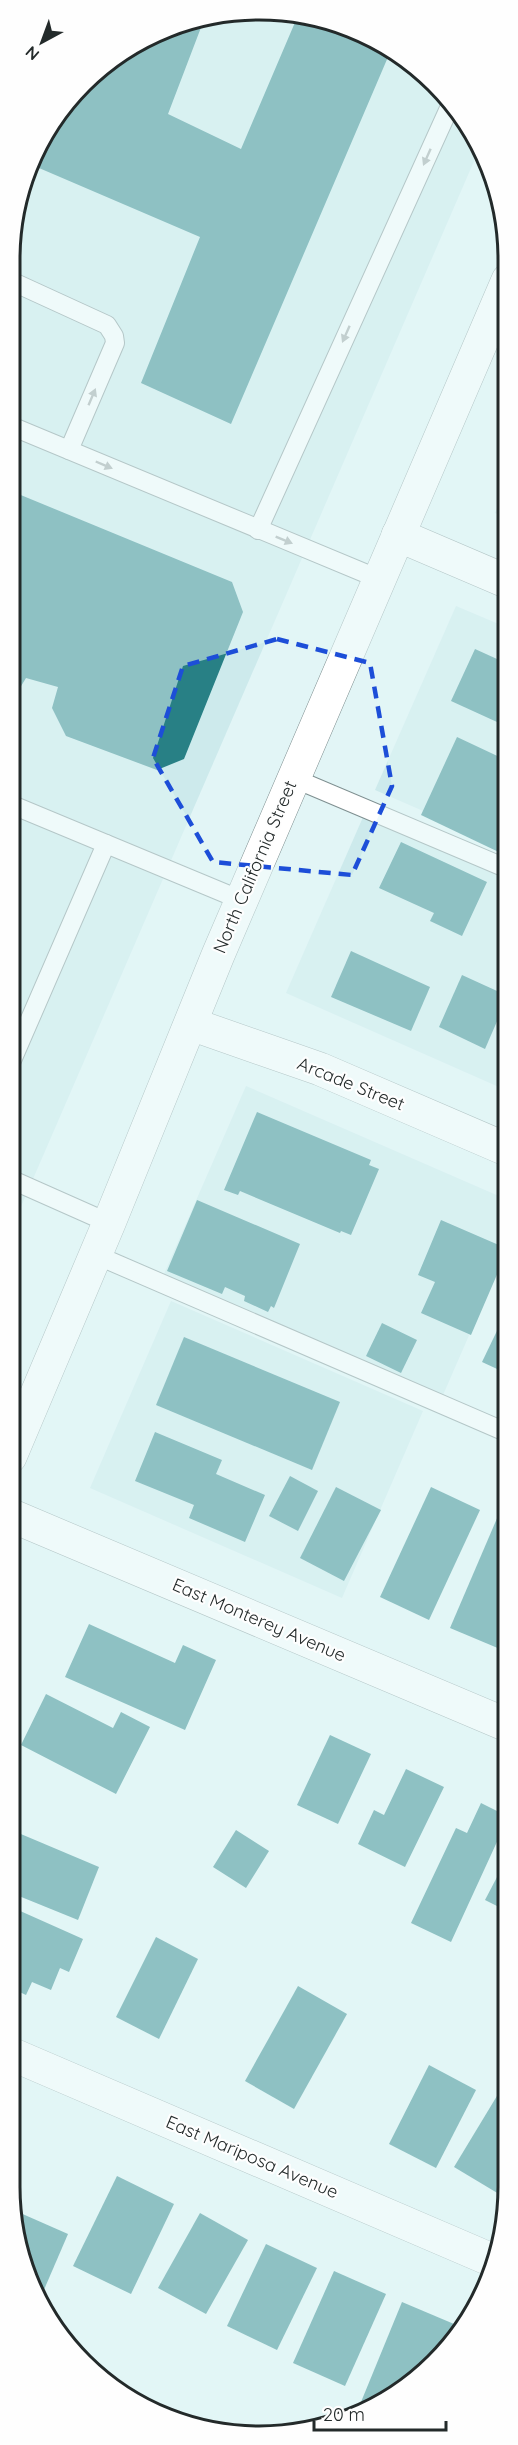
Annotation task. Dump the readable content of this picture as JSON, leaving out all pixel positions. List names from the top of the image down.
{
  "streets": {
    "street": [
      "North California Street",
      "Arcade Street",
      "East Monterey Avenue",
      "East Mariposa Avenue"
    ]
  },
  "crossings": [
    ["North California Street", "Arcade Street"]
  ],
  "scale_bar": "20 m",
  "north": "bottom left"
}
